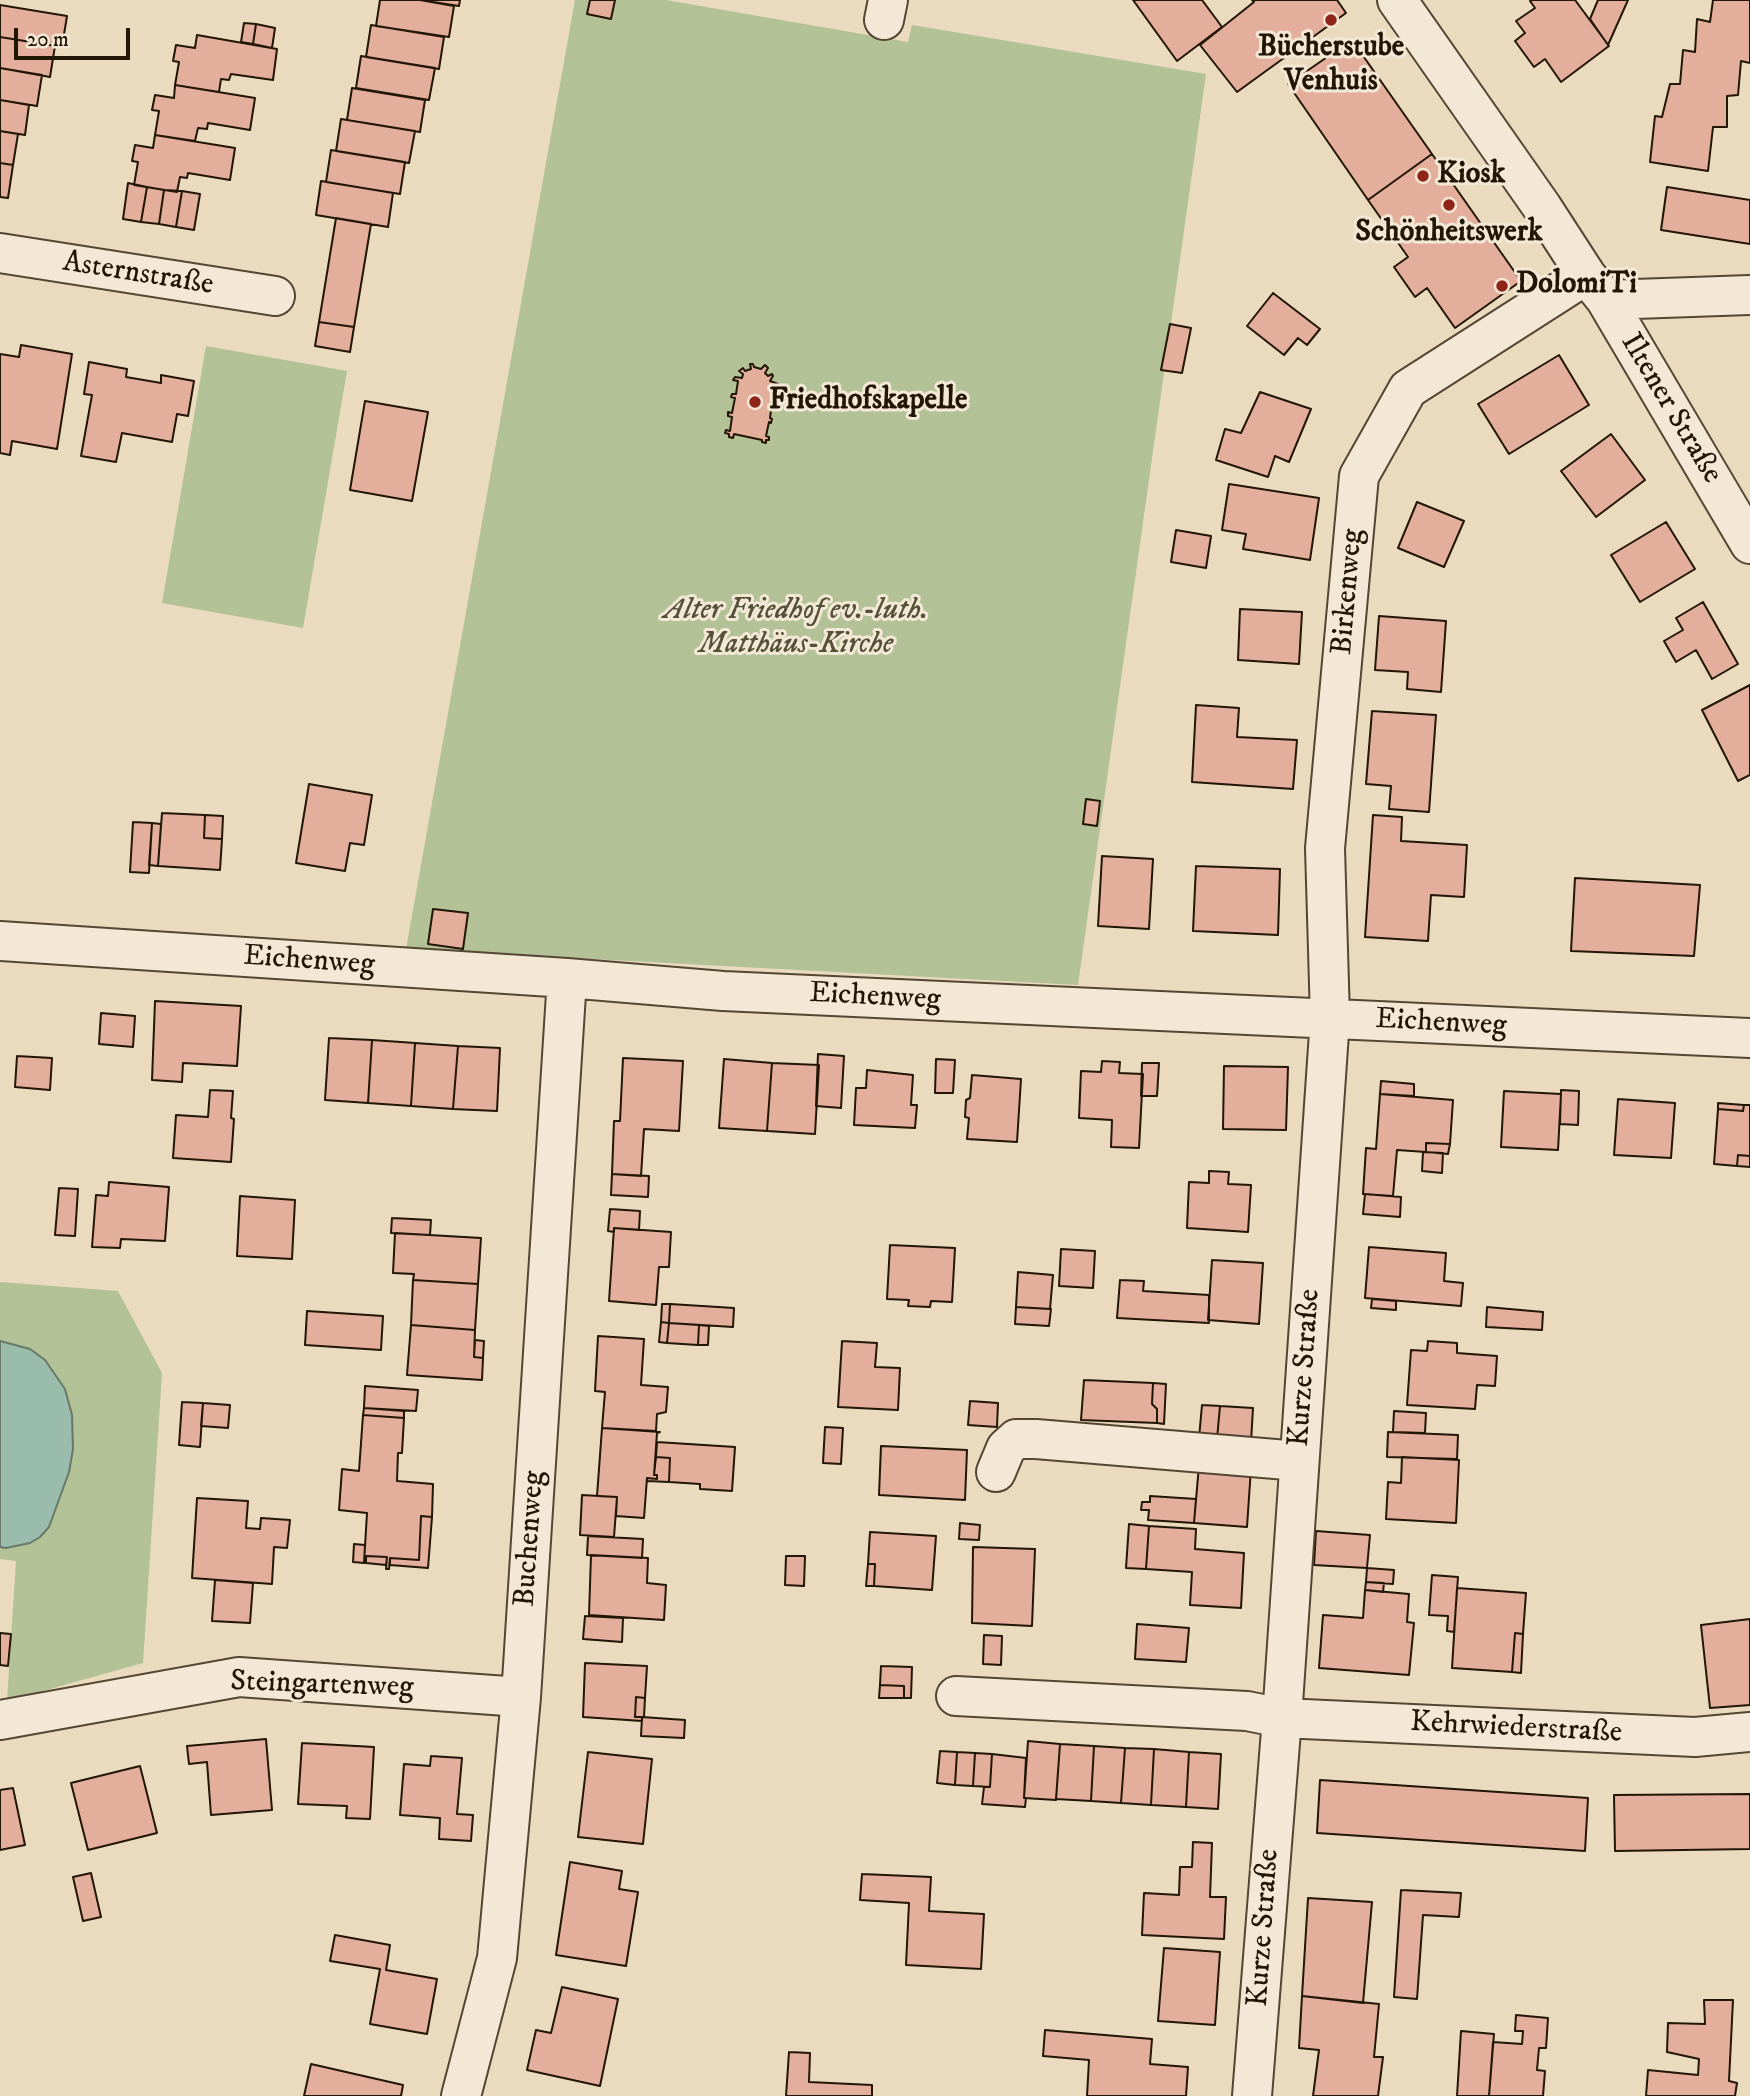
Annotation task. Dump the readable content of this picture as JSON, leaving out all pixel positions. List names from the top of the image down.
{
  "streets": {
    "street": [
      "Asternstraße",
      "Iltener Straße",
      "Birkenweg",
      "Eichenweg",
      "Kurze Straße",
      "Buchenweg",
      "Steingartenweg",
      "Kehrwiederstraße"
    ]
  },
  "crossings": [
    ["Iltener Straße", "Birkenweg"],
    ["Birkenweg", "Eichenweg"],
    ["Birkenweg", "Kurze Straße"],
    ["Eichenweg", "Kurze Straße"],
    ["Eichenweg", "Buchenweg"],
    ["Kurze Straße", "Kehrwiederstraße"],
    ["Buchenweg", "Steingartenweg"]
  ],
  "parks": ["Alter Friedhof ev.-luth. Matthäus-Kirche"],
  "places": [
    "Bücherstube Venhuis",
    "Kiosk",
    "Schönheitswerk",
    "DolomiTi",
    "Friedhofskapelle"
  ],
  "scale_bar": "20 m"
}
